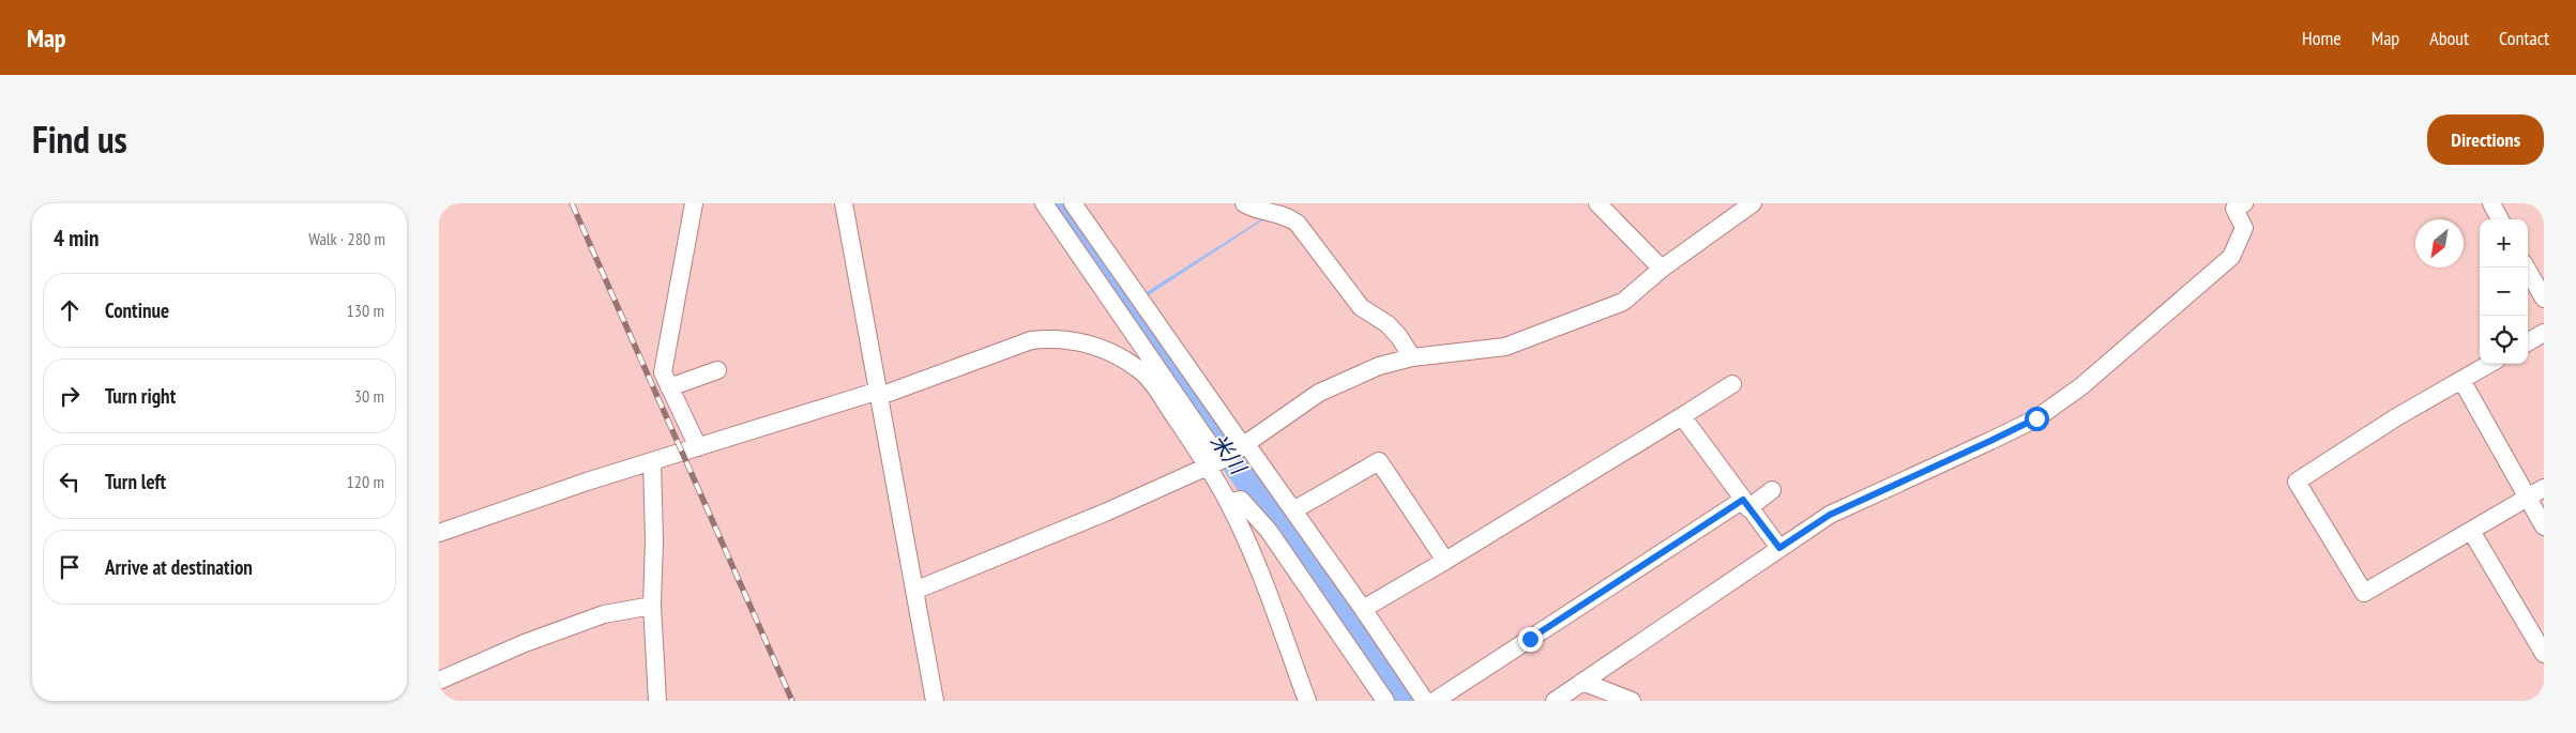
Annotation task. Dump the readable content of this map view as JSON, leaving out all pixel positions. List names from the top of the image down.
{
  "water": ["米川"],
  "north": "bottom left",
  "page": {
    "header": "Map",
    "nav": [
      "Home",
      "Map",
      "About",
      "Contact"
    ],
    "title": "Find us",
    "buttons": "Directions",
    "heading": ["4 min", "Walk · 280 m"],
    "map_buttons": ["+", "−"],
    "list": [
      ["Continue", "130 m"],
      ["Turn right", "30 m"],
      ["Turn left", "120 m"],
      "Arrive at destination"
    ]
  }
}
